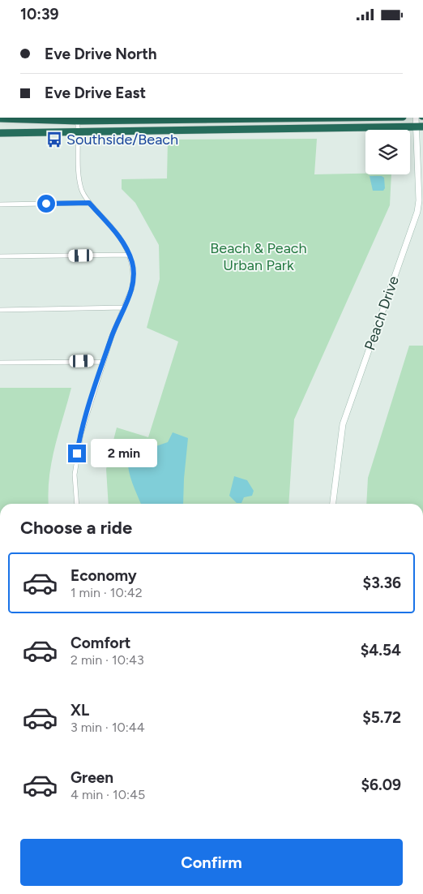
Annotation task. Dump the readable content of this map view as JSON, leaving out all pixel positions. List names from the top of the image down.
{
  "streets": {
    "street": ["Peach Drive"]
  },
  "parks": ["Beach & Peach Urban Park"],
  "places": {
    "bus stop": ["Southside/Beach"]
  },
  "page": {
    "status": "10:39",
    "banner": ["Eve Drive North", "Eve Drive East"],
    "bubble": "2 min",
    "heading": "Choose a ride",
    "list": [
      {
        "name": "Economy",
        "note": "1 min · 10:42",
        "value": "$3.36"
      },
      {
        "name": "Comfort",
        "note": "2 min · 10:43",
        "value": "$4.54"
      },
      {
        "name": "XL",
        "note": "3 min · 10:44",
        "value": "$5.72"
      },
      {
        "name": "Green",
        "note": "4 min · 10:45",
        "value": "$6.09"
      }
    ],
    "buttons": "Confirm"
  }
}
